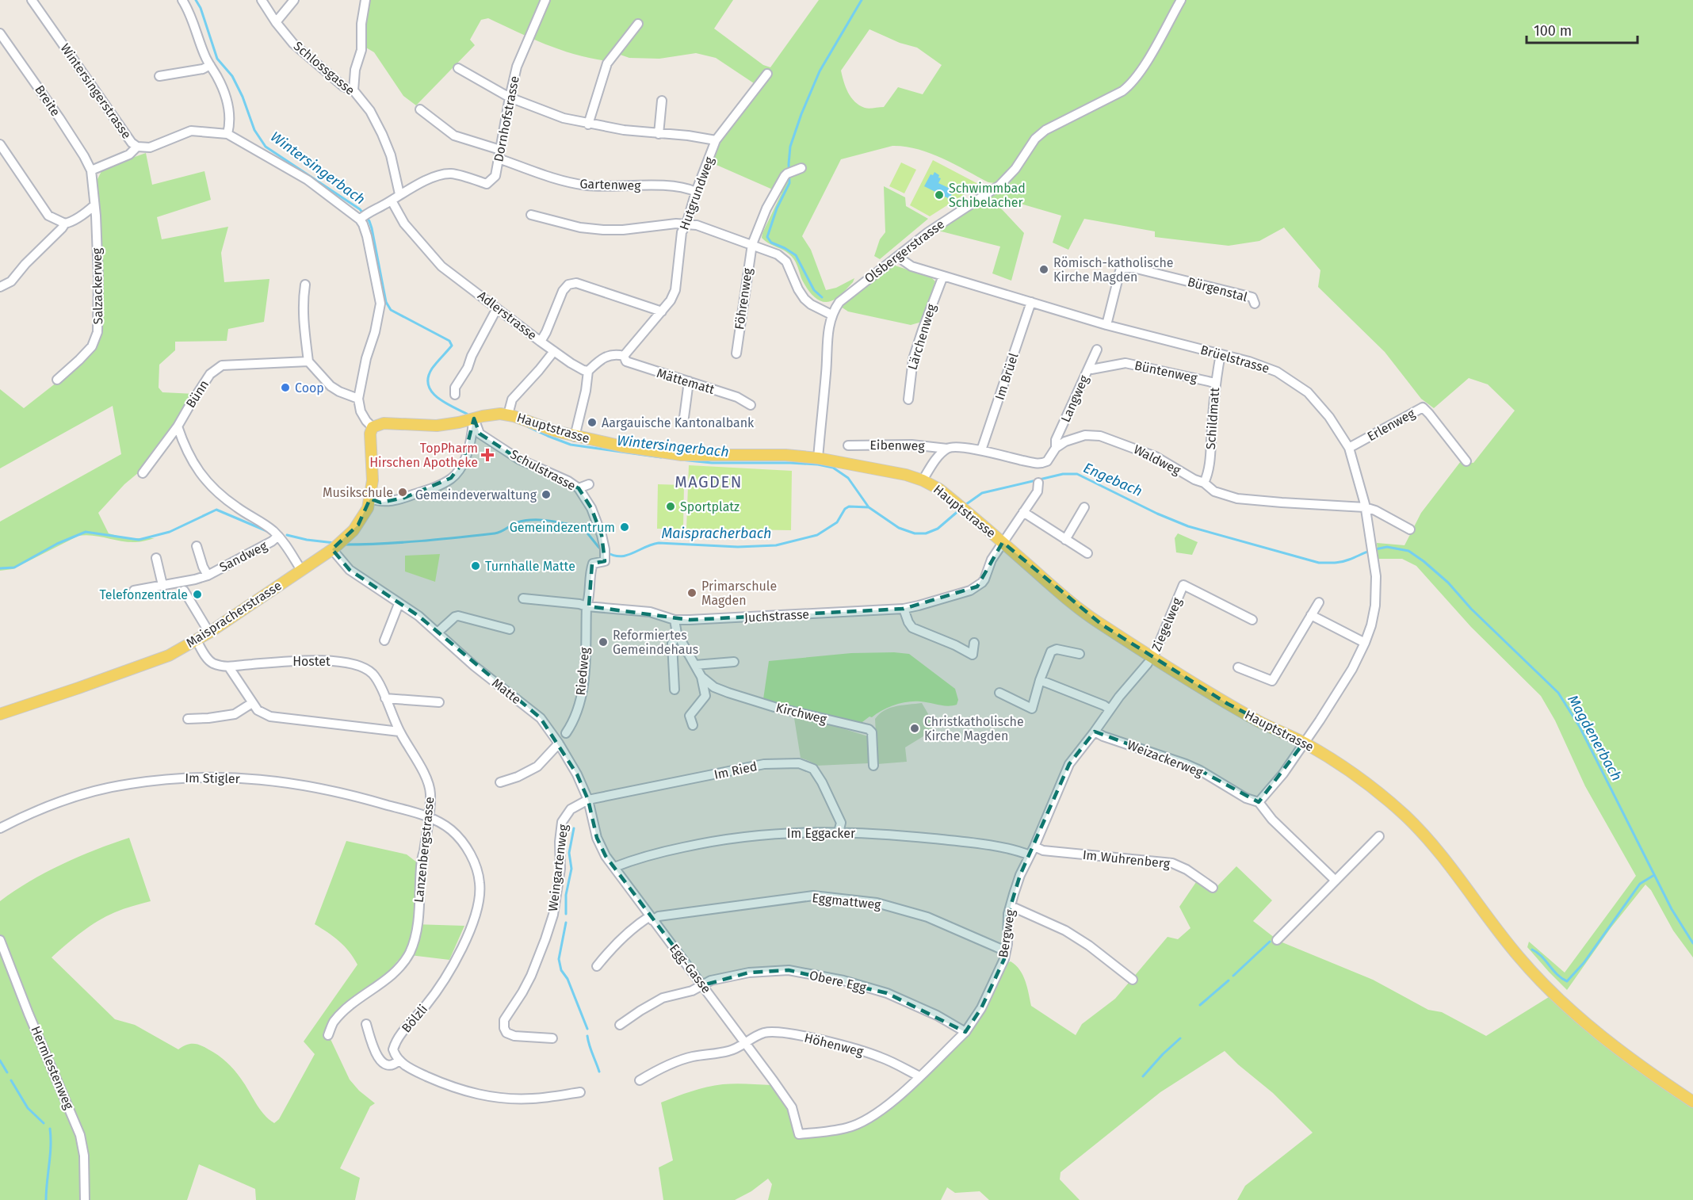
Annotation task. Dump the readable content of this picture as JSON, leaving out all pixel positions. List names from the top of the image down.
{
  "streets": {
    "main road": ["Hauptstrasse", "Maispracherstrasse"],
    "street": [
      "Schlossgasse",
      "Wintersingerstrasse",
      "Breite",
      "Dornhofstrasse",
      "Gartenweg",
      "Hutgrundweg",
      "Olsbergerstrasse",
      "Salzackerweg",
      "Bürgenstal",
      "Föhrenweg",
      "Adlerstrasse",
      "Lärchenweg",
      "Brüelstrasse",
      "Büntenweg",
      "Im Brüel",
      "Mättematt",
      "Bünn",
      "Langweg",
      "Schildmatt",
      "Erlenweg",
      "Eibenweg",
      "Waldweg",
      "Schulstrasse",
      "Sandweg",
      "Juchstrasse",
      "Ziegelweg",
      "Hostet",
      "Riedweg",
      "Matte",
      "Kirchweg",
      "Weizackerweg",
      "Im Ried",
      "Im Stigler",
      "Im Eggacker",
      "Lanzenbergstrasse",
      "Im Wuhrenberg",
      "Weingartenweg",
      "Eggmattweg",
      "Bergweg",
      "Egg-Gasse",
      "Obere Egg",
      "Bölzli",
      "Höhenweg",
      "Hermlestenweg"
    ]
  },
  "crossings": [
    ["Schlossgasse", "Dornhofstrasse"],
    ["Wintersingerstrasse", "Dornhofstrasse"],
    ["Breite", "Salzackerweg"],
    ["Dornhofstrasse", "Gartenweg"],
    ["Dornhofstrasse", "Adlerstrasse"],
    ["Gartenweg", "Hutgrundweg"],
    ["Hutgrundweg", "Mättematt"],
    ["Olsbergerstrasse", "Brüelstrasse"],
    ["Olsbergerstrasse", "Hauptstrasse"],
    ["Bürgenstal", "Brüelstrasse"],
    ["Lärchenweg", "Brüelstrasse"],
    ["Brüelstrasse", "Im Brüel"],
    ["Brüelstrasse", "Schildmatt"],
    ["Brüelstrasse", "Erlenweg"],
    ["Brüelstrasse", "Hauptstrasse"],
    ["Brüelstrasse", "Waldweg"],
    ["Büntenweg", "Langweg"],
    ["Büntenweg", "Schildmatt"],
    ["Im Brüel", "Waldweg"],
    ["Langweg", "Waldweg"],
    ["Schildmatt", "Waldweg"],
    ["Hauptstrasse", "Schulstrasse"],
    ["Hauptstrasse", "Maispracherstrasse"],
    ["Hauptstrasse", "Juchstrasse"],
    ["Hauptstrasse", "Ziegelweg"],
    ["Hauptstrasse", "Bergweg"],
    ["Eibenweg", "Waldweg"],
    ["Schulstrasse", "Juchstrasse"],
    ["Schulstrasse", "Riedweg"],
    ["Maispracherstrasse", "Matte"],
    ["Juchstrasse", "Riedweg"],
    ["Juchstrasse", "Kirchweg"],
    ["Ziegelweg", "Bergweg"],
    ["Hostet", "Lanzenbergstrasse"],
    ["Matte", "Im Ried"],
    ["Matte", "Weingartenweg"],
    ["Matte", "Egg-Gasse"],
    ["Weizackerweg", "Bergweg"],
    ["Im Ried", "Im Eggacker"],
    ["Im Ried", "Weingartenweg"],
    ["Im Ried", "Egg-Gasse"],
    ["Im Stigler", "Lanzenbergstrasse"],
    ["Im Stigler", "Bölzli"],
    ["Im Eggacker", "Bergweg"],
    ["Im Eggacker", "Egg-Gasse"],
    ["Lanzenbergstrasse", "Bölzli"],
    ["Im Wuhrenberg", "Bergweg"],
    ["Weingartenweg", "Egg-Gasse"],
    ["Eggmattweg", "Bergweg"],
    ["Eggmattweg", "Egg-Gasse"],
    ["Bergweg", "Egg-Gasse"],
    ["Bergweg", "Obere Egg"],
    ["Bergweg", "Höhenweg"],
    ["Egg-Gasse", "Obere Egg"],
    ["Egg-Gasse", "Höhenweg"]
  ],
  "districts": ["MAGDEN"],
  "water": [
    "Wintersingerbach",
    "Engebach",
    "Maispracherbach",
    "Magdenerbach"
  ],
  "places": {
    "other": [
      "Schwimmbad Schibelacher",
      "Römisch-katholische Kirche Magden",
      "Coop",
      "Aargauische Kantonalbank",
      "Musikschule",
      "Gemeindeverwaltung",
      "Sportplatz",
      "Gemeindezentrum",
      "Turnhalle Matte",
      "Primarschule Magden",
      "Telefonzentrale",
      "Reformiertes Gemeindehaus",
      "Christkatholische Kirche Magden"
    ],
    "health": ["TopPharm Hirschen Apotheke"]
  },
  "scale_bar": "100 m"
}
